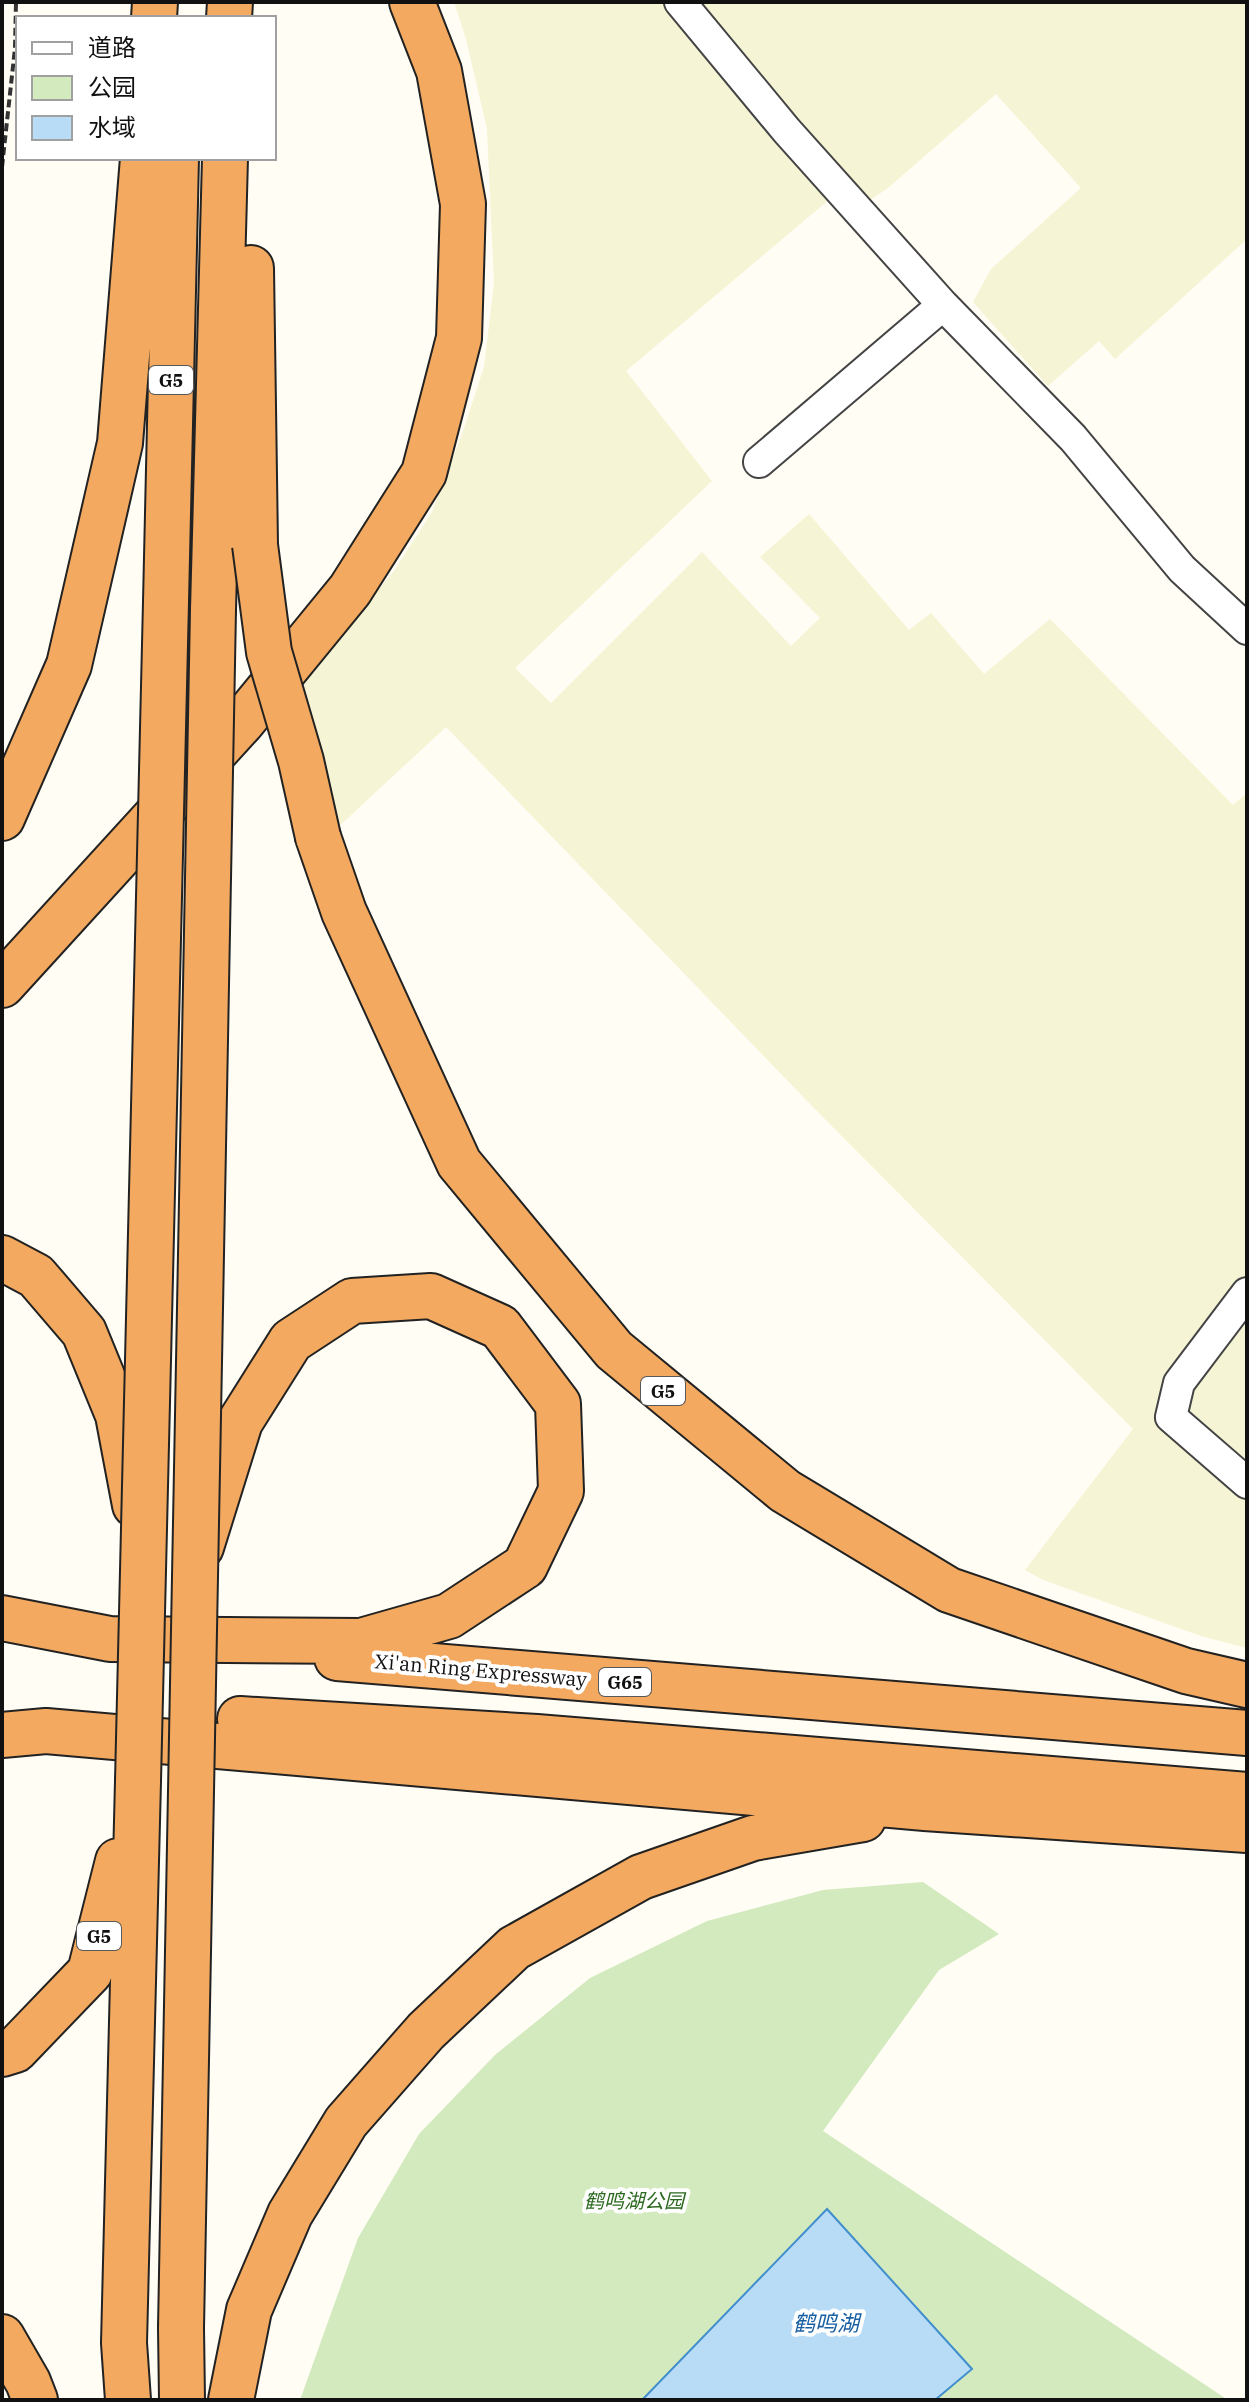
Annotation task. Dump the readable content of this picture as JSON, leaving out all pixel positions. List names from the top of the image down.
{
  "streets": {
    "highway": ["G5", "Xi'an Ring Expressway", "G65"]
  },
  "water": ["鹤鸣湖"],
  "parks": ["鹤鸣湖公园"],
  "legend": ["道路", "公园", "水域"]
}
